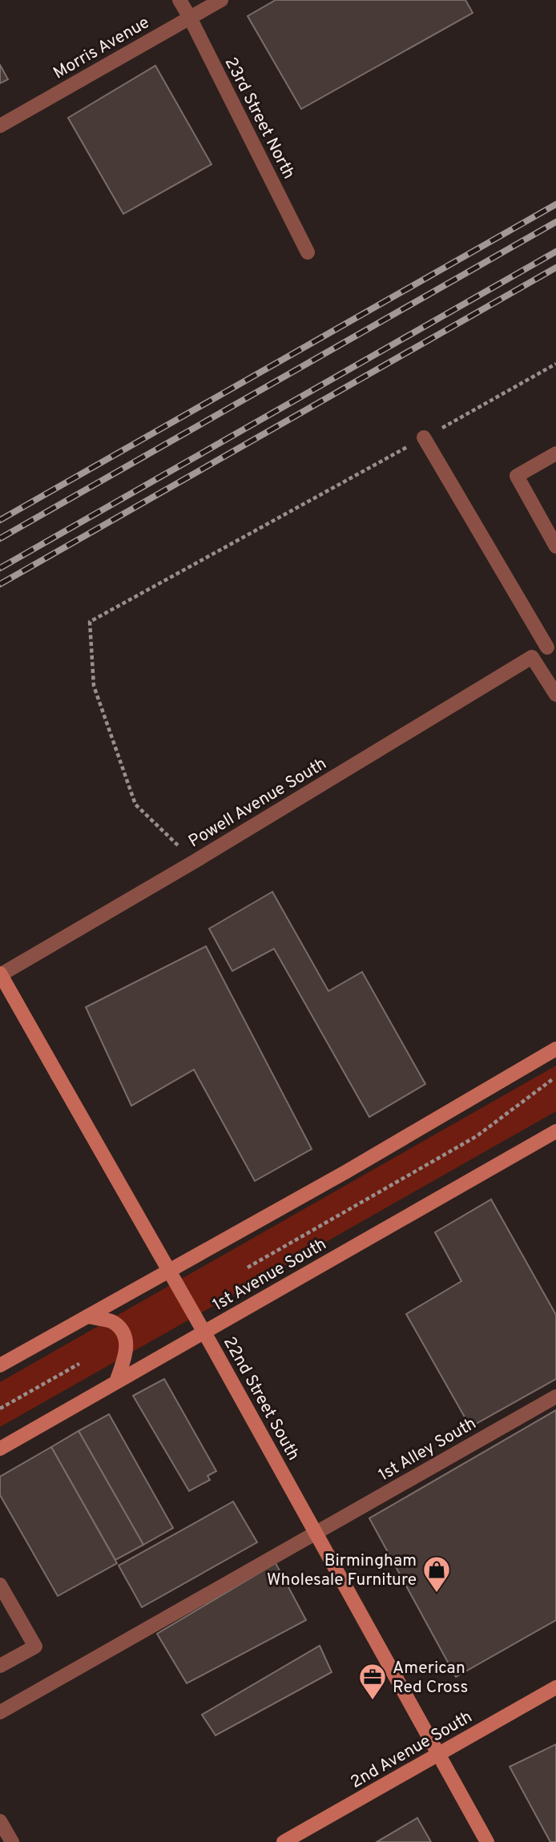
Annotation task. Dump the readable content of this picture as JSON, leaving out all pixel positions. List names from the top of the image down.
{
  "streets": {
    "street": [
      "Morris Avenue",
      "23rd Street North",
      "Powell Avenue South",
      "1st Avenue South",
      "22nd Street South",
      "1st Alley South",
      "2nd Avenue South"
    ]
  },
  "crossings": [
    ["Morris Avenue", "23rd Street North"],
    ["Powell Avenue South", "22nd Street South"],
    ["1st Avenue South", "22nd Street South"],
    ["22nd Street South", "1st Alley South"],
    ["22nd Street South", "2nd Avenue South"]
  ],
  "places": {
    "shop": ["Birmingham Wholesale Furniture"],
    "office": ["American Red Cross"]
  }
}
